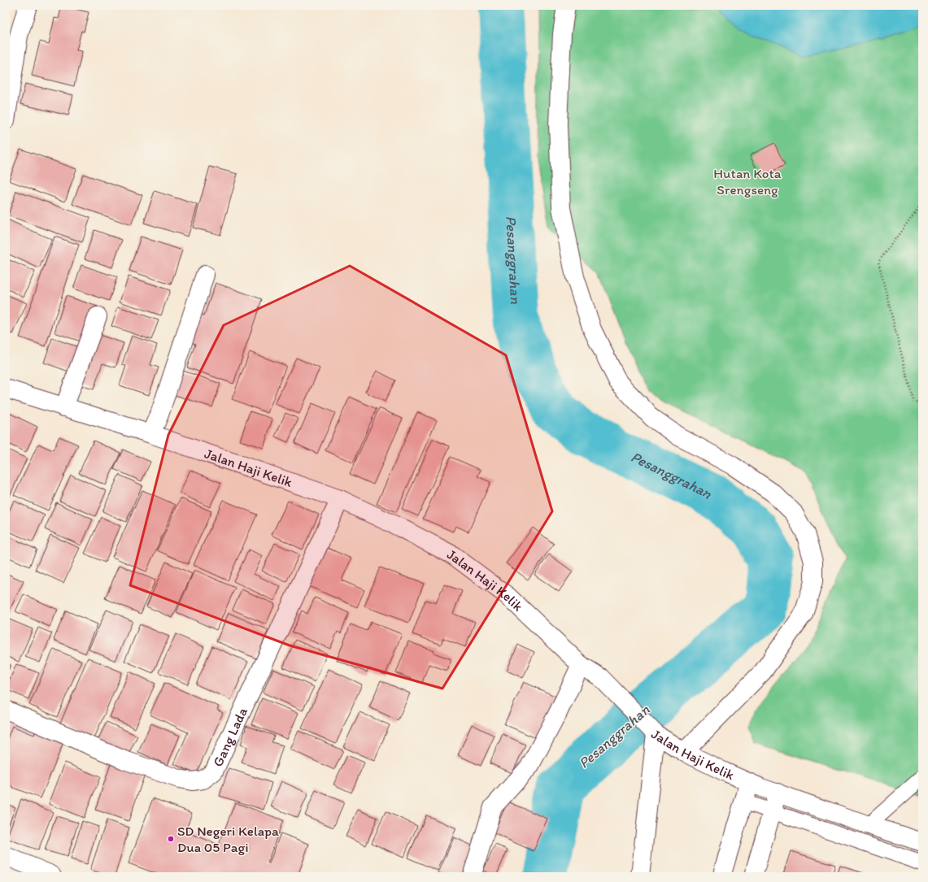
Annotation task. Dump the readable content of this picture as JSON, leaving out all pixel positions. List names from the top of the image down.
{
  "streets": {
    "street": ["Jalan Haji Kelik", "Gang Lada"]
  },
  "crossings": [
    ["Jalan Haji Kelik", "Gang Lada"]
  ],
  "water": ["Pesanggrahan"],
  "parks": ["Hutan Kota Srengseng"],
  "places": ["SD Negeri Kelapa Dua 05 Pagi"]
}
